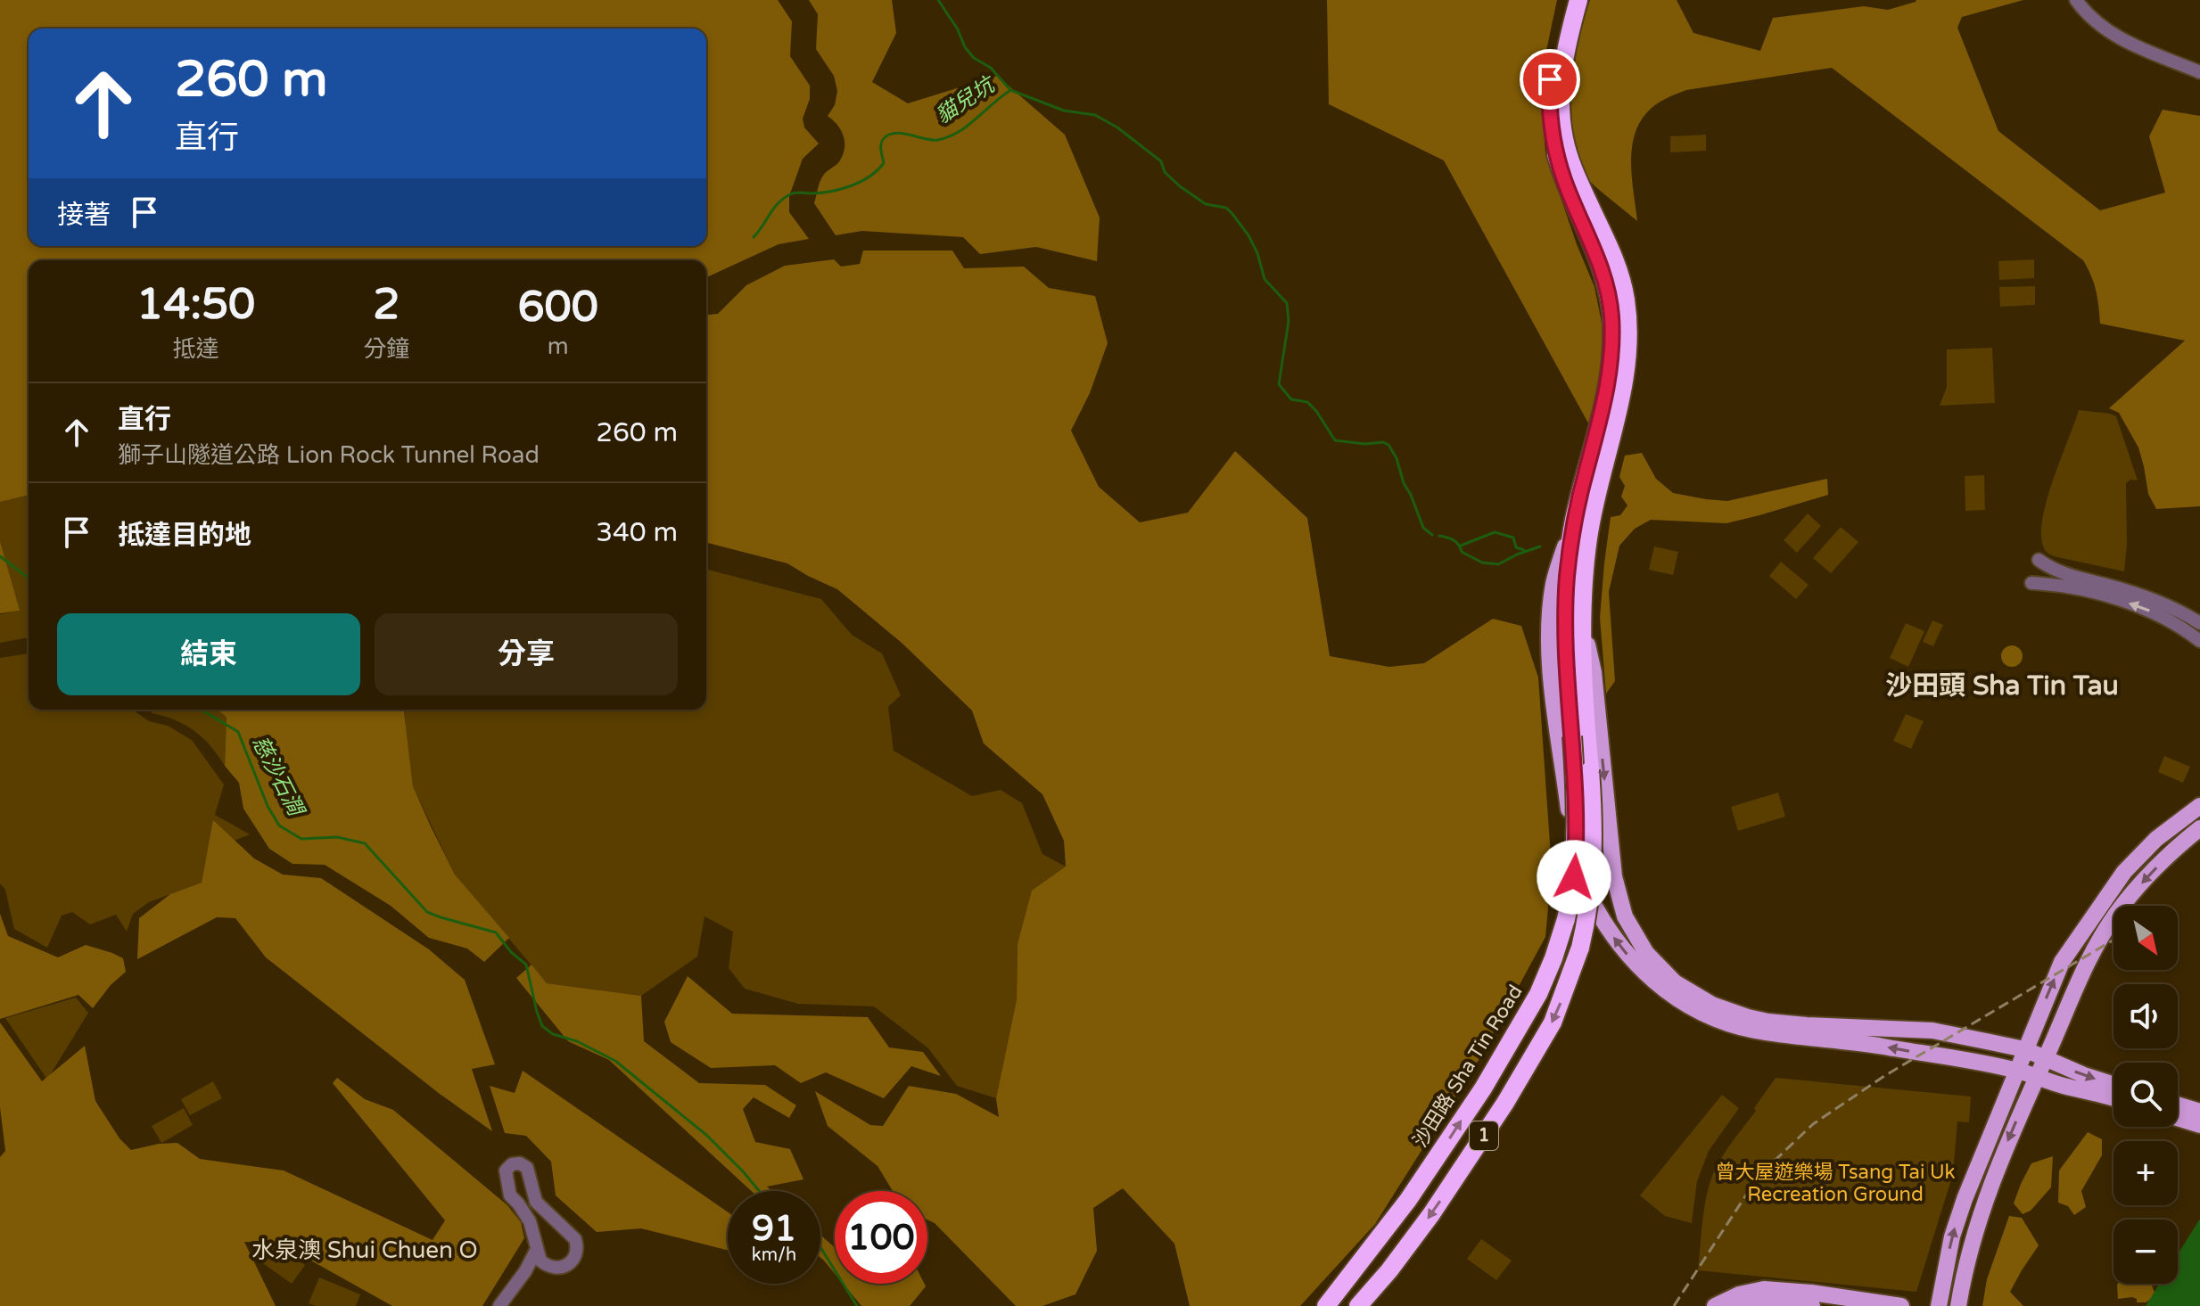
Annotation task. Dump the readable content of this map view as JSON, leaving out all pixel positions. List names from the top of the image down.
{
  "streets": {
    "highway": ["沙田路 Sha Tin Road", "1"]
  },
  "crossings": [
    ["沙田路 Sha Tin Road", "1"]
  ],
  "districts": ["沙田頭 Sha Tin Tau", "水泉澳 Shui Chuen O"],
  "water": ["貓兒坑", "慈沙石澗"],
  "parks": ["曾大屋遊樂場 Tsang Tai Uk Recreation Ground"],
  "north": "bottom right",
  "page": {
    "turn": ["260 m", "直行"],
    "then": "接著",
    "eta": [
      "14:50",
      "抵達",
      "2",
      "分鐘",
      "600",
      "m"
    ],
    "list": [
      {
        "name": "直行",
        "note": "獅子山隧道公路 Lion Rock Tunnel Road",
        "value": "260 m"
      },
      {
        "name": "抵達目的地",
        "value": "340 m"
      }
    ],
    "buttons": ["結束", "分享"],
    "map_buttons": ["+", "−"],
    "speed": "91 km/h",
    "limit": "100"
  }
}
